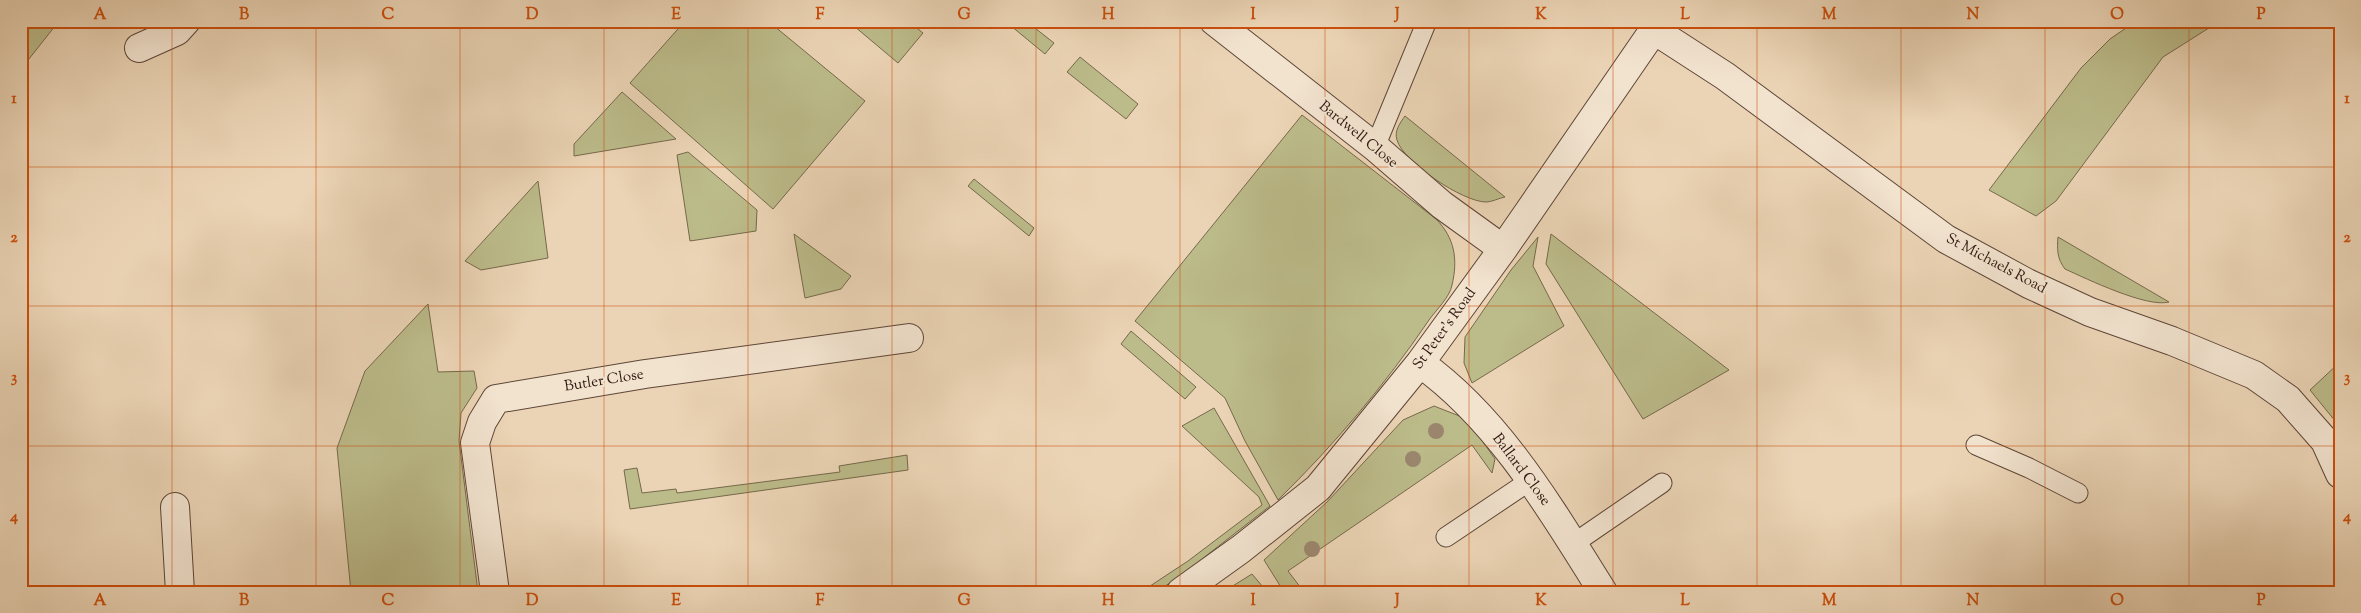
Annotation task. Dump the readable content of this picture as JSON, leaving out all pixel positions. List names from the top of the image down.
{
  "streets": {
    "street": [
      "Bardwell Close",
      "St Michaels Road",
      "St Peter's Road",
      "Butler Close",
      "Ballard Close"
    ]
  },
  "crossings": [
    ["Bardwell Close", "St Peter's Road"],
    ["St Michaels Road", "St Peter's Road"],
    ["St Peter's Road", "Ballard Close"]
  ],
  "grid": {
    "columns": [
      "A",
      "B",
      "C",
      "D",
      "E",
      "F",
      "G",
      "H",
      "I",
      "J",
      "K",
      "L",
      "M",
      "N",
      "O",
      "P"
    ],
    "rows": [
      "1",
      "2",
      "3",
      "4"
    ]
  }
}
